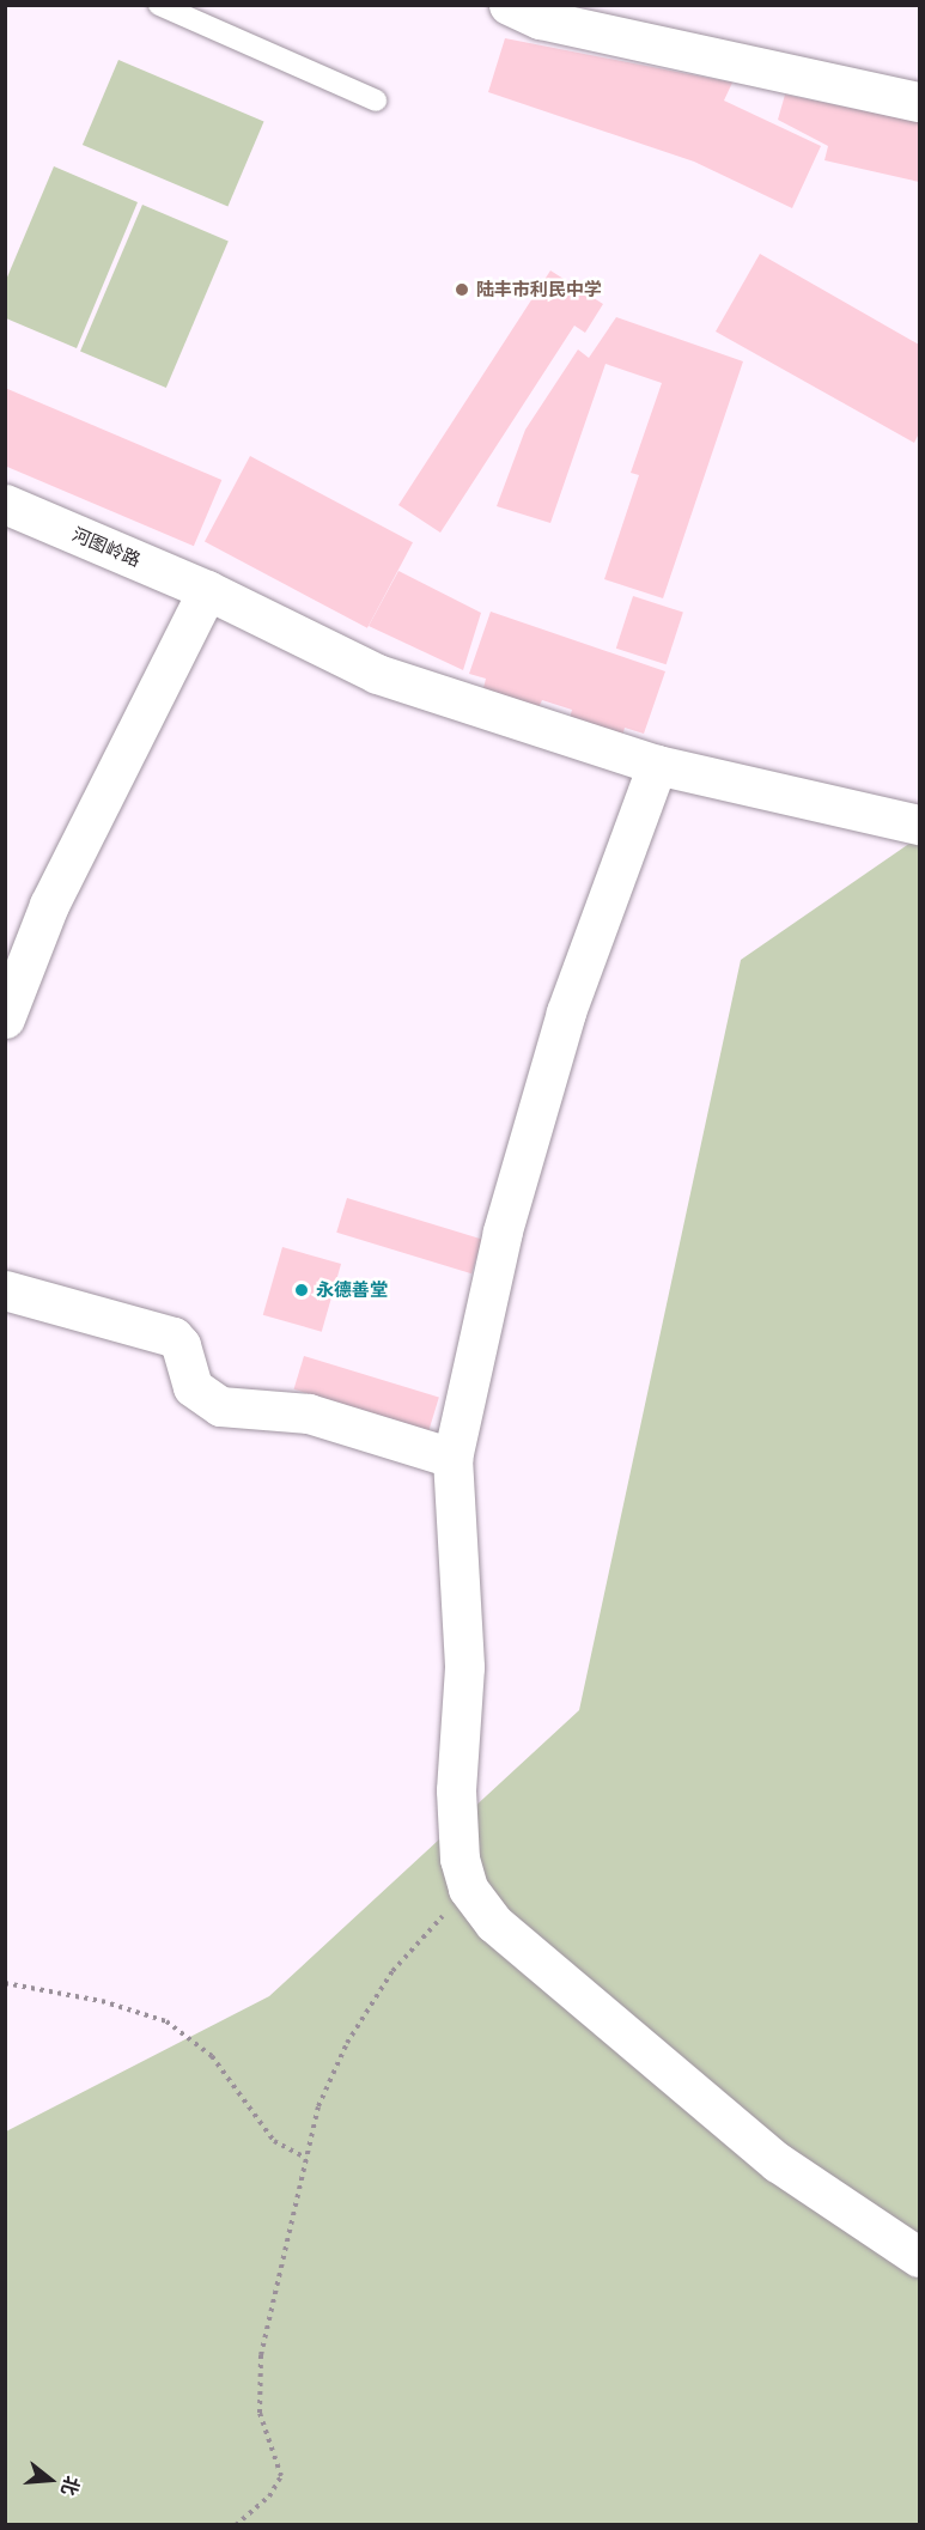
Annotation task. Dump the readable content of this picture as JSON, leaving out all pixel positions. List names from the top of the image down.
{
  "streets": {
    "street": ["河图岭路"]
  },
  "places": ["陆丰市利民中学", "永德善堂"],
  "north": "right"
}
